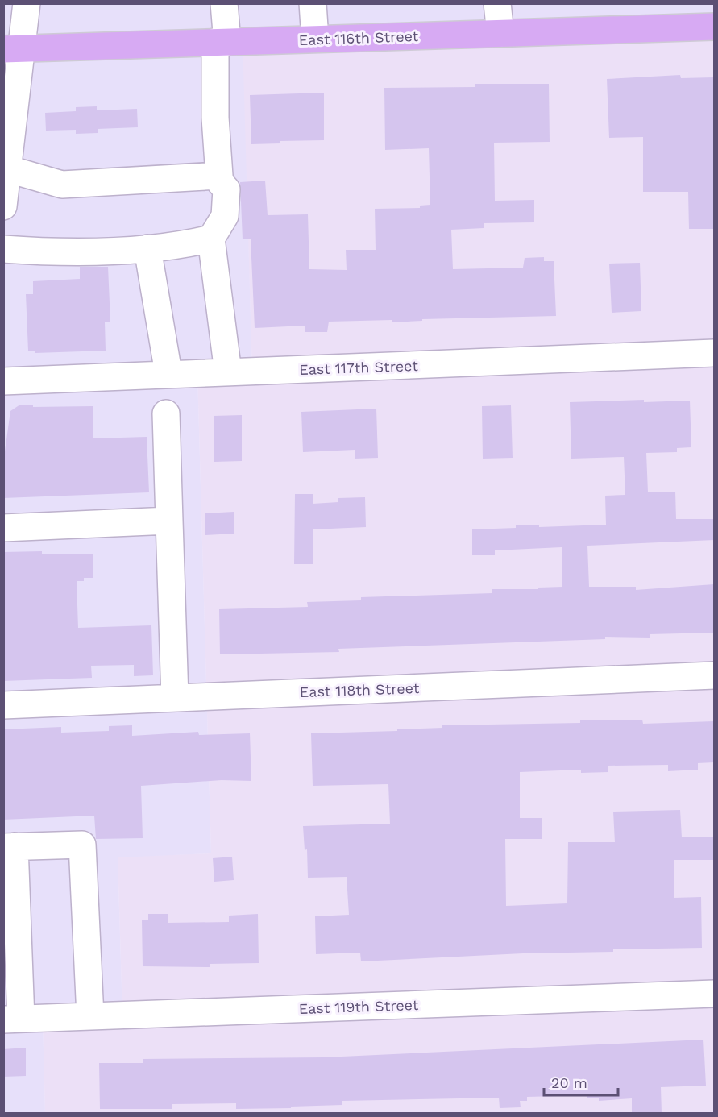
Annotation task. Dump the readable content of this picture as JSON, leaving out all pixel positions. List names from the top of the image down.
{
  "streets": {
    "main road": ["East 116th Street"],
    "street": ["East 117th Street", "East 118th Street", "East 119th Street"]
  },
  "scale_bar": "20 m"
}
